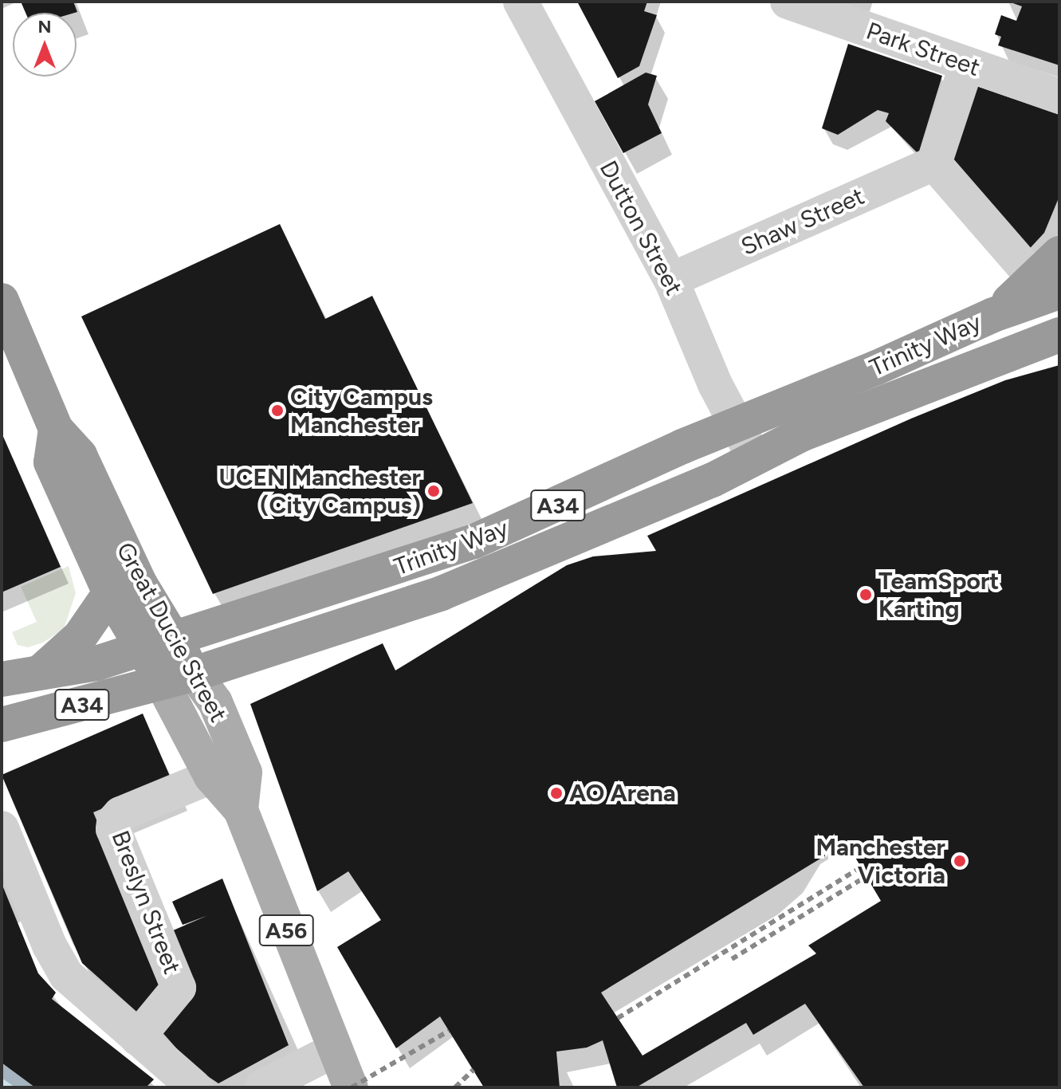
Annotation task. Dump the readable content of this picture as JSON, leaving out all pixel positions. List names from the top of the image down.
{
  "streets": {
    "highway": [
      "Trinity Way",
      "A34",
      "Great Ducie Street",
      "A56"
    ],
    "street": [
      "Park Street",
      "Shaw Street",
      "Dutton Street",
      "Breslyn Street"
    ]
  },
  "crossings": [
    ["Shaw Street", "Dutton Street"],
    ["Dutton Street", "Trinity Way"],
    ["Trinity Way", "A34"],
    ["Trinity Way", "Great Ducie Street"],
    ["A34", "Great Ducie Street"],
    ["Great Ducie Street", "Breslyn Street"],
    ["Great Ducie Street", "A56"]
  ],
  "places": [
    "City Campus Manchester",
    "UCEN Manchester (City Campus)",
    "TeamSport Karting",
    "AO Arena",
    "Manchester Victoria"
  ],
  "north": "top"
}
